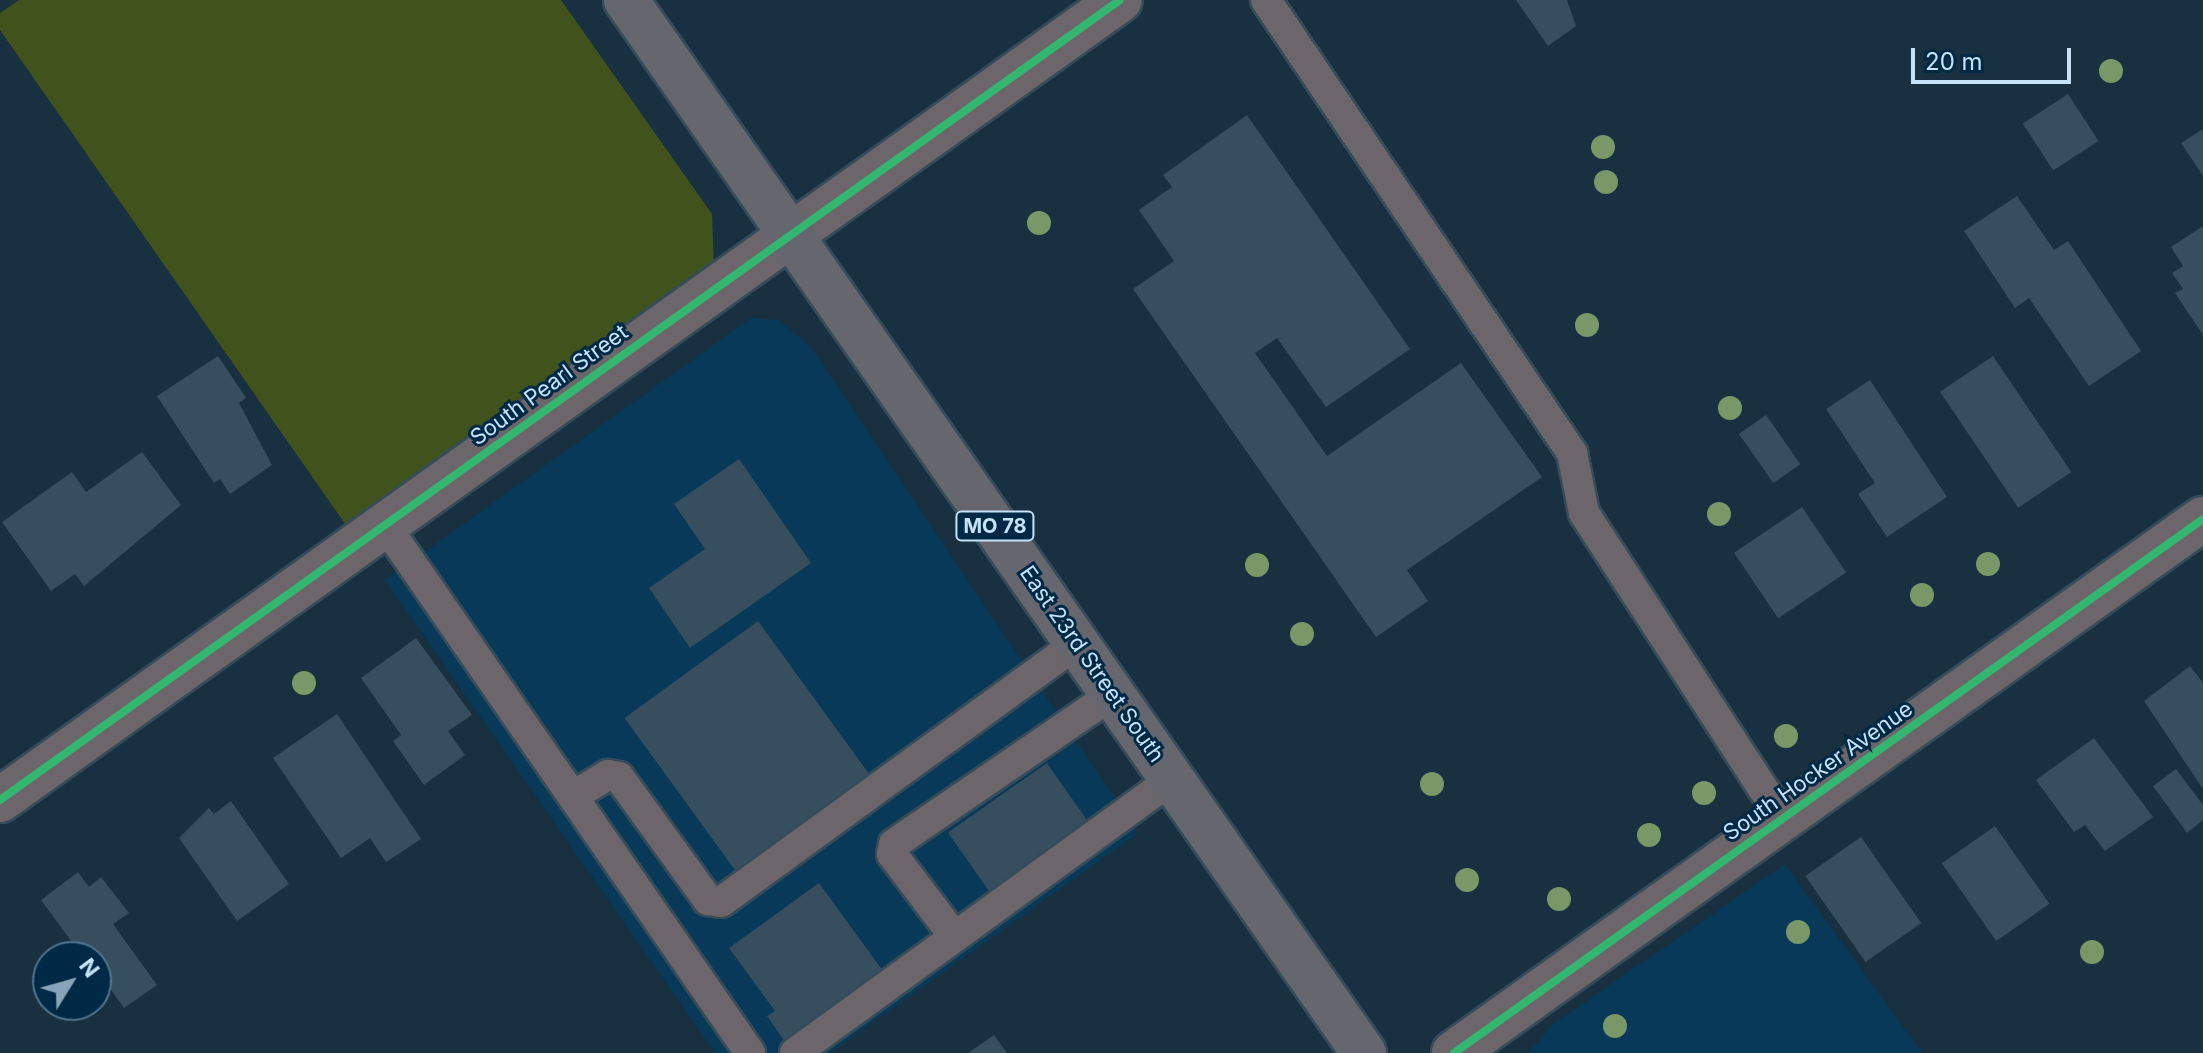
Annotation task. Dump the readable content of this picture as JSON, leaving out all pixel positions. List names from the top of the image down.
{
  "streets": {
    "main road": ["MO 78", "East 23rd Street South"],
    "street": ["South Pearl Street", "South Hocker Avenue"]
  },
  "crossings": [
    ["South Pearl Street", "East 23rd Street South"]
  ],
  "scale_bar": "20 m",
  "north": "top right"
}
